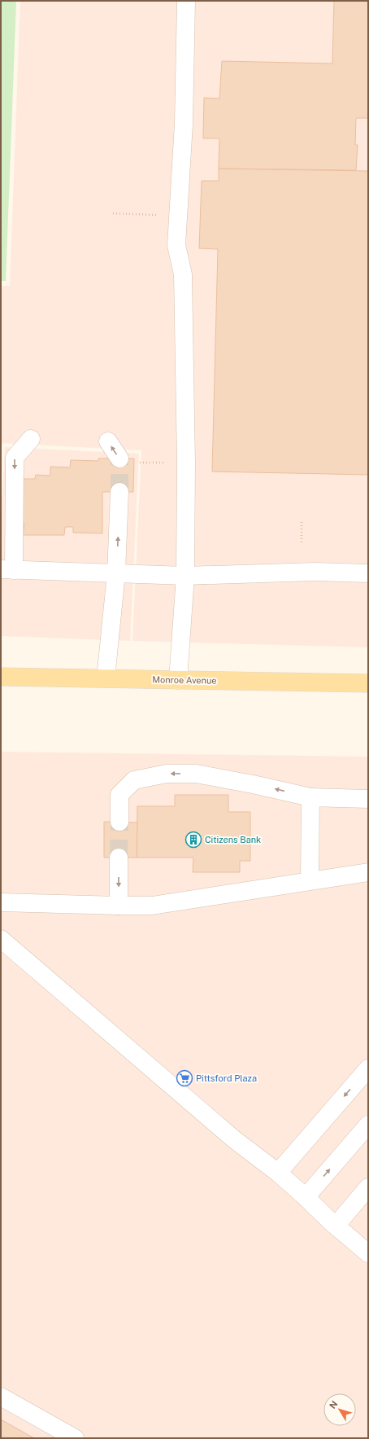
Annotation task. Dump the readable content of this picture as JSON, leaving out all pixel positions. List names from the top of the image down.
{
  "streets": {
    "main road": ["Monroe Avenue"]
  },
  "places": {
    "building": ["Citizens Bank"],
    "supermarket": ["Pittsford Plaza"]
  },
  "north": "top left"
}
